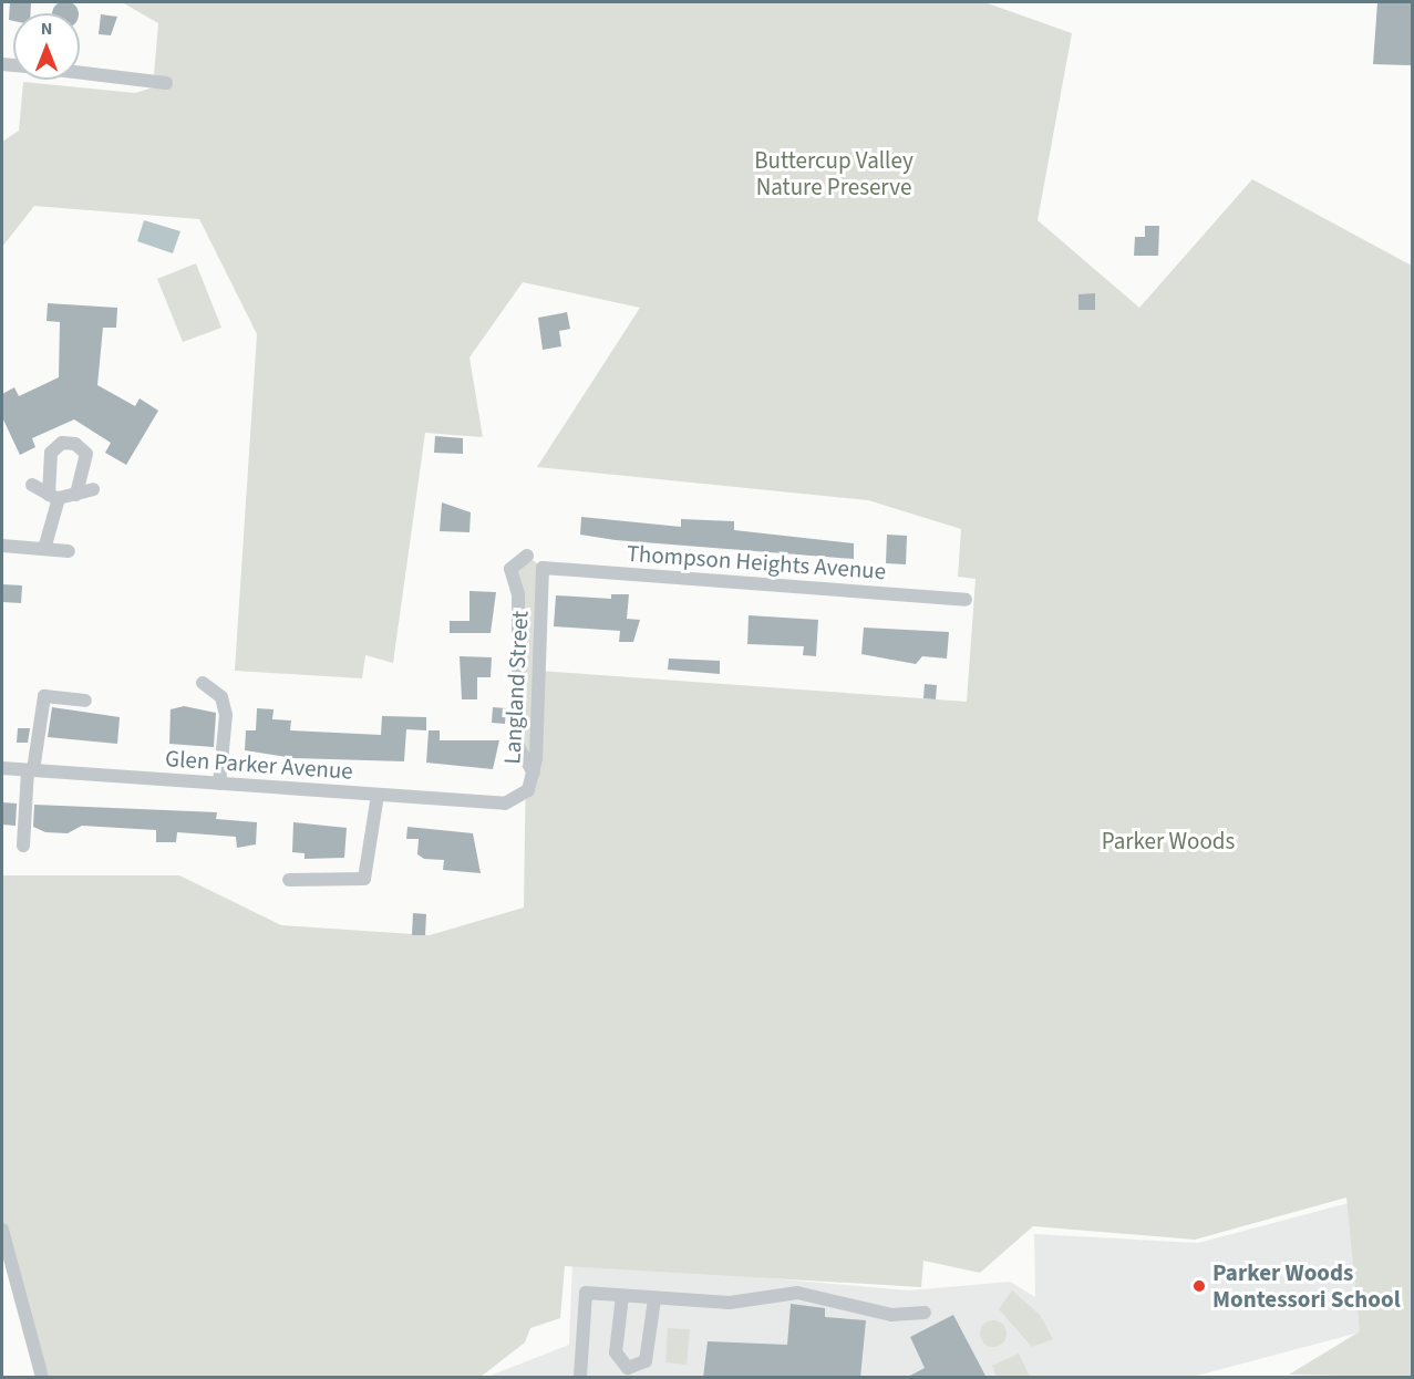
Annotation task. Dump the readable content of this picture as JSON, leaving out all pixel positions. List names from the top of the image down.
{
  "streets": {
    "street": ["Thompson Heights Avenue", "Langland Street", "Glen Parker Avenue"]
  },
  "crossings": [
    ["Thompson Heights Avenue", "Langland Street"],
    ["Langland Street", "Glen Parker Avenue"]
  ],
  "parks": ["Buttercup Valley Nature Preserve", "Parker Woods"],
  "places": ["Parker Woods Montessori School"],
  "north": "top"
}
